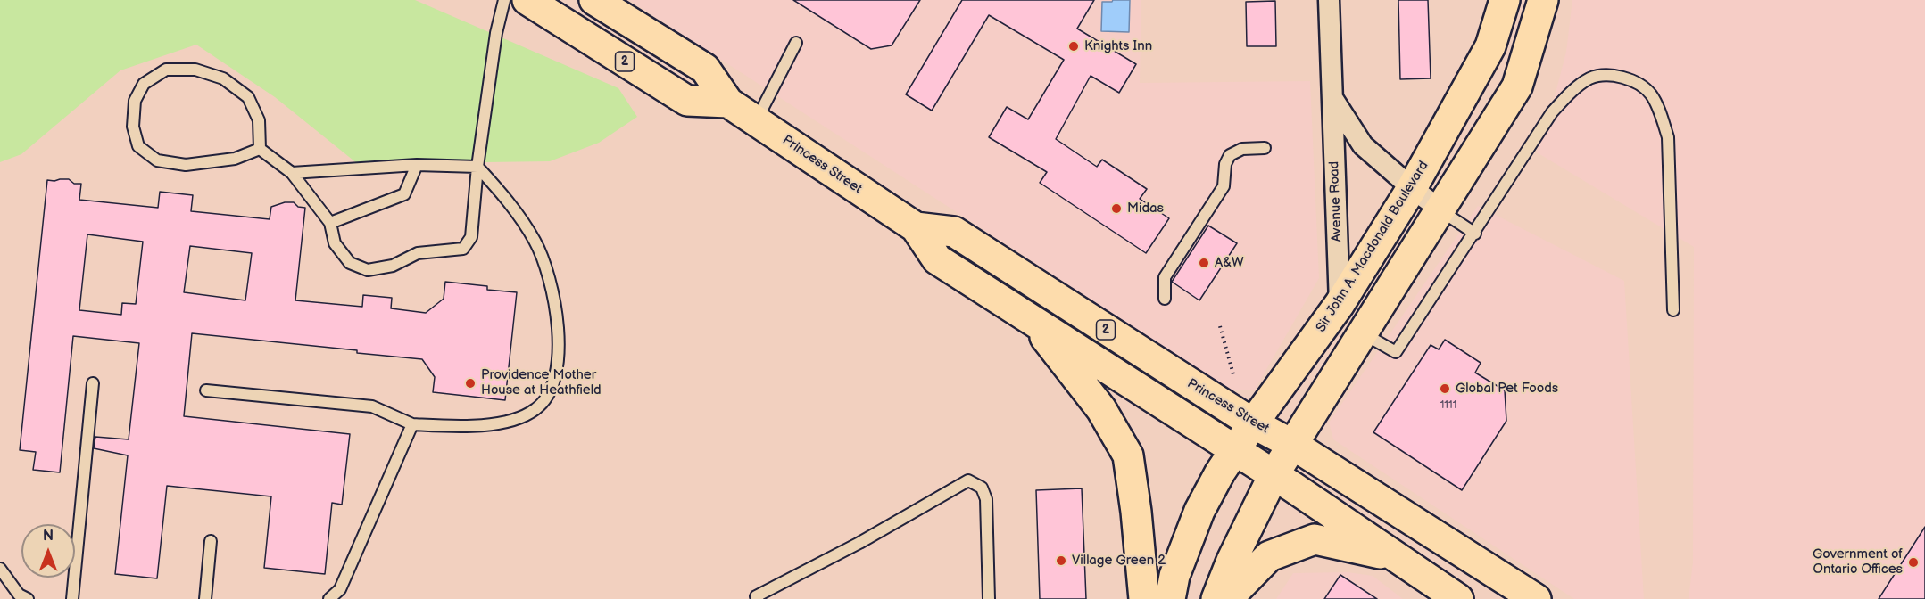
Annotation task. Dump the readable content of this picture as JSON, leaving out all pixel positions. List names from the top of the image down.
{
  "streets": {
    "main road": ["2", "Princess Street", "Sir John A. Macdonald Boulevard"],
    "street": ["Avenue Road"]
  },
  "crossings": [
    ["Princess Street", "Sir John A. Macdonald Boulevard"],
    ["Avenue Road", "Sir John A. Macdonald Boulevard"]
  ],
  "places": [
    "Knights Inn",
    "Midas",
    "A&W",
    "Providence Mother House at Heathfield",
    "Global Pet Foods",
    "Village Green 2",
    "Government of Ontario Offices"
  ],
  "house_numbers": ["1111"],
  "north": "top"
}
